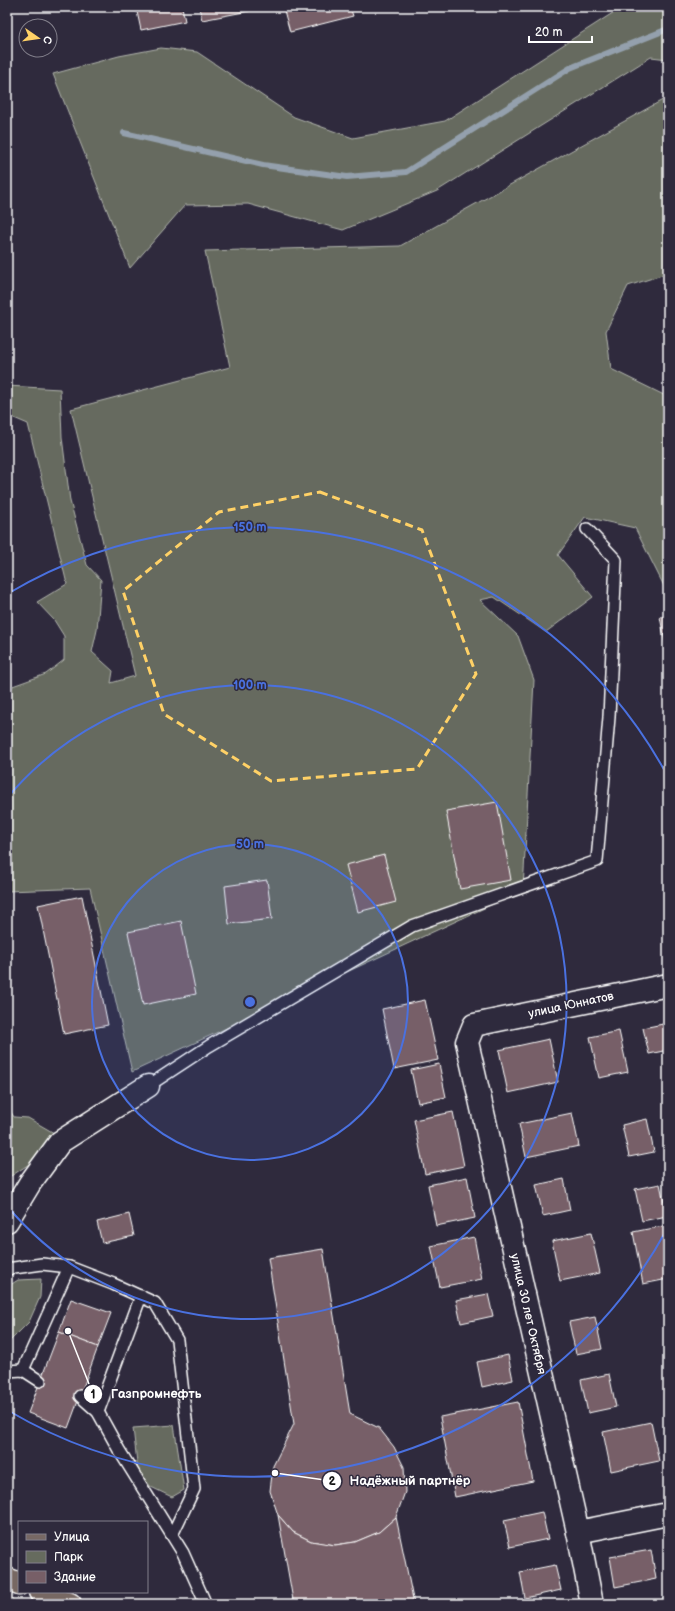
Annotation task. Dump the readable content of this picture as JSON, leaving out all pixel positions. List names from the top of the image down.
{
  "streets": {
    "street": ["улица Юннатов", "улица 30 лет Октября"]
  },
  "crossings": [
    ["улица Юннатов", "улица 30 лет Октября"]
  ],
  "places": ["Газпромнефть", "Надёжный партнёр"],
  "legend": ["Улица", "Парк", "Здание"],
  "scale_bar": "20 m",
  "north": "right",
  "rings": ["150 m", "100 m", "50 m"]
}
